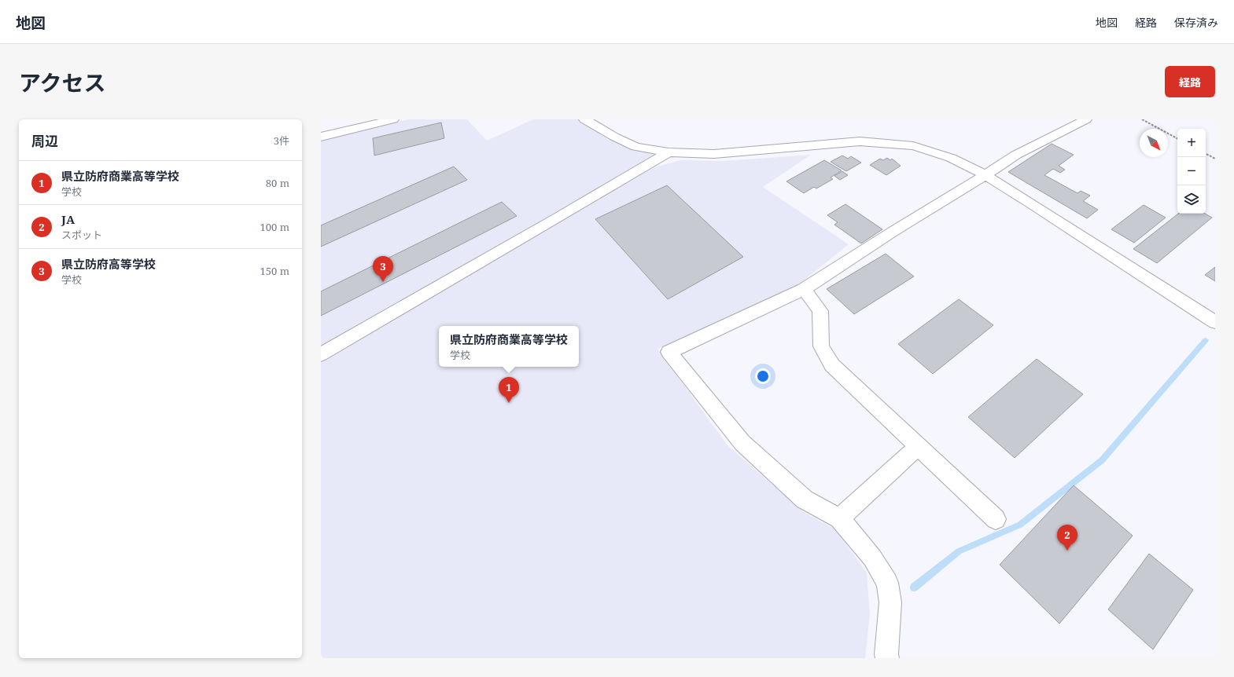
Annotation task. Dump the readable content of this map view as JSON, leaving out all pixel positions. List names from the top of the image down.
{
  "north": "bottom right",
  "page": {
    "header": "地図",
    "nav": ["地図", "経路", "保存済み"],
    "title": "アクセス",
    "buttons": "経路",
    "heading": ["周辺", "3件"],
    "map_buttons": ["+", "−"],
    "list": [
      {
        "mark": "1",
        "name": "県立防府商業高等学校",
        "note": "学校",
        "value": "80 m"
      },
      {
        "mark": "2",
        "name": "JA",
        "note": "スポット",
        "value": "100 m"
      },
      {
        "mark": "3",
        "name": "県立防府高等学校",
        "note": "学校",
        "value": "150 m"
      }
    ],
    "pins": ["3", "1", "2"],
    "popup": ["県立防府商業高等学校", "学校"]
  }
}
